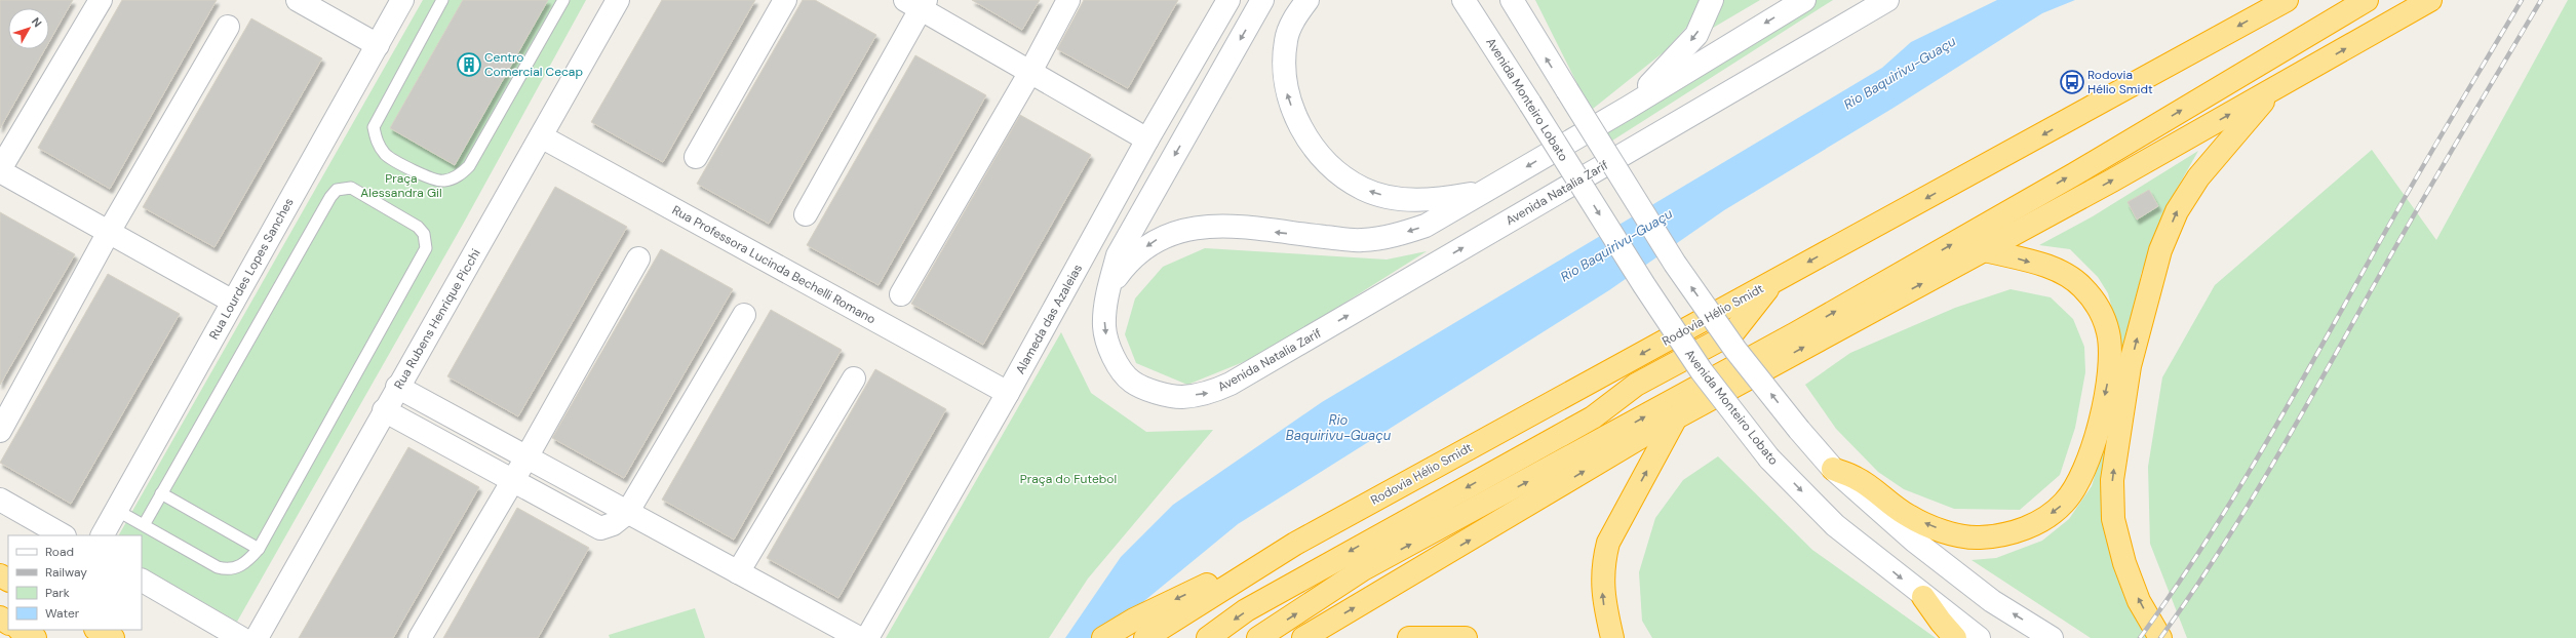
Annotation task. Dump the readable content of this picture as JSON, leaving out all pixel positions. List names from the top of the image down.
{
  "streets": {
    "highway": ["Rodovia Hélio Smidt"],
    "street": [
      "Avenida Monteiro Lobato",
      "Avenida Natalia Zarif",
      "Rua Professora Lucinda Bechelli Romano",
      "Rua Lourdes Lopes Sanches",
      "Rua Rubens Henrique Picchi",
      "Alameda das Azaleias"
    ]
  },
  "crossings": [
    ["Rua Professora Lucinda Bechelli Romano", "Rua Rubens Henrique Picchi"],
    ["Rua Professora Lucinda Bechelli Romano", "Alameda das Azaleias"]
  ],
  "water": ["Rio Baquirivu-Guaçu"],
  "parks": ["Praça Alessandra Gil", "Praça do Futebol"],
  "places": {
    "building": ["Centro Comercial Cecap"],
    "bus stop": ["Rodovia Hélio Smidt"]
  },
  "legend": [
    "Road",
    "Railway",
    "Park",
    "Water"
  ],
  "north": "top right"
}
